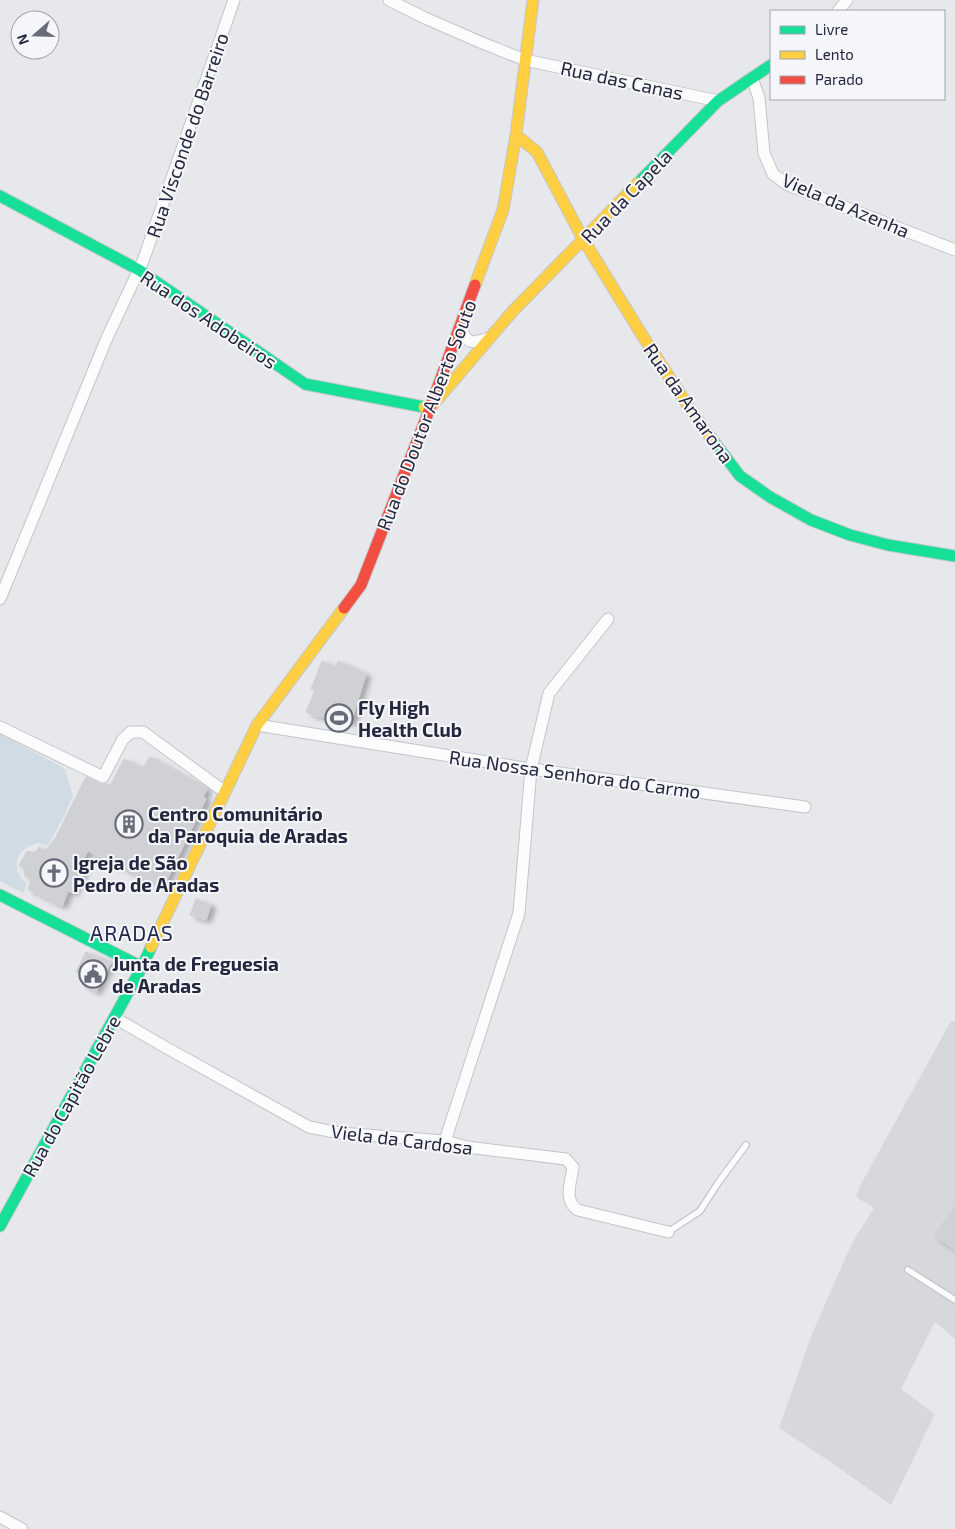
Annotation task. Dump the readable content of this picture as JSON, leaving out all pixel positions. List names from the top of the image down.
{
  "streets": {
    "street": [
      "Rua das Canas",
      "Rua Visconde do Barreiro",
      "Rua da Capela",
      "Viela da Azenha",
      "Rua dos Adobeiros",
      "Rua da Amarona",
      "Rua do Doutor Alberto Souto",
      "Rua Nossa Senhora do Carmo",
      "Rua do Capitão Lebre",
      "Viela da Cardosa"
    ]
  },
  "crossings": [
    ["Rua das Canas", "Rua da Capela"],
    ["Rua das Canas", "Rua do Doutor Alberto Souto"],
    ["Rua Visconde do Barreiro", "Rua dos Adobeiros"],
    ["Rua da Capela", "Viela da Azenha"],
    ["Rua da Capela", "Rua dos Adobeiros"],
    ["Rua da Capela", "Rua da Amarona"],
    ["Rua da Capela", "Rua do Doutor Alberto Souto"],
    ["Rua dos Adobeiros", "Rua do Doutor Alberto Souto"],
    ["Rua da Amarona", "Rua do Doutor Alberto Souto"],
    ["Rua do Doutor Alberto Souto", "Rua Nossa Senhora do Carmo"],
    ["Rua do Doutor Alberto Souto", "Rua do Capitão Lebre"],
    ["Rua do Capitão Lebre", "Viela da Cardosa"]
  ],
  "districts": ["ARADAS"],
  "places": {
    "sports": ["Fly High Health Club"],
    "building": ["Centro Comunitário da Paroquia de Aradas"],
    "church": ["Igreja de São Pedro de Aradas"],
    "public building": ["Junta de Freguesia de Aradas"]
  },
  "legend": ["Livre", "Lento", "Parado"],
  "north": "left"
}
